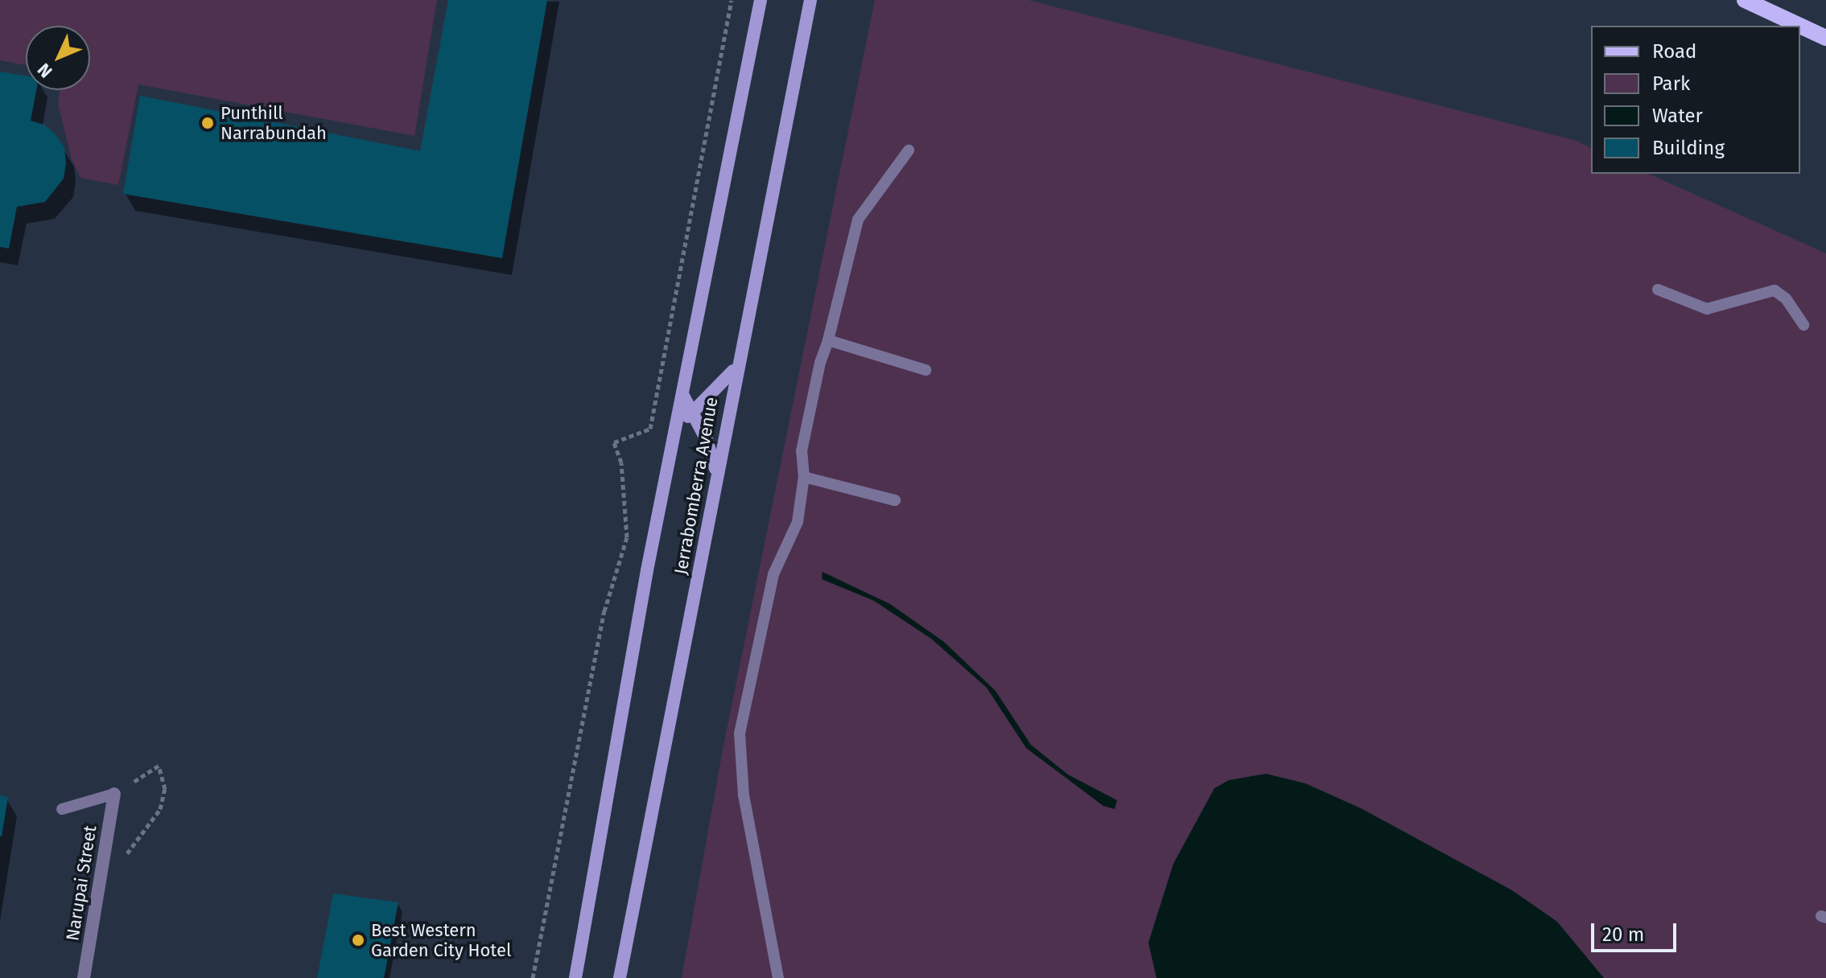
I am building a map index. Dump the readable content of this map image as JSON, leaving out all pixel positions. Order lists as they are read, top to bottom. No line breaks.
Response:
{"streets":{"main road":["Jerrabomberra Avenue"],"street":["Narupai Street"]},"places":["Punthill Narrabundah","Best Western Garden City Hotel"],"legend":["Road","Park","Water","Building"],"scale_bar":"20 m","north":"bottom left"}
